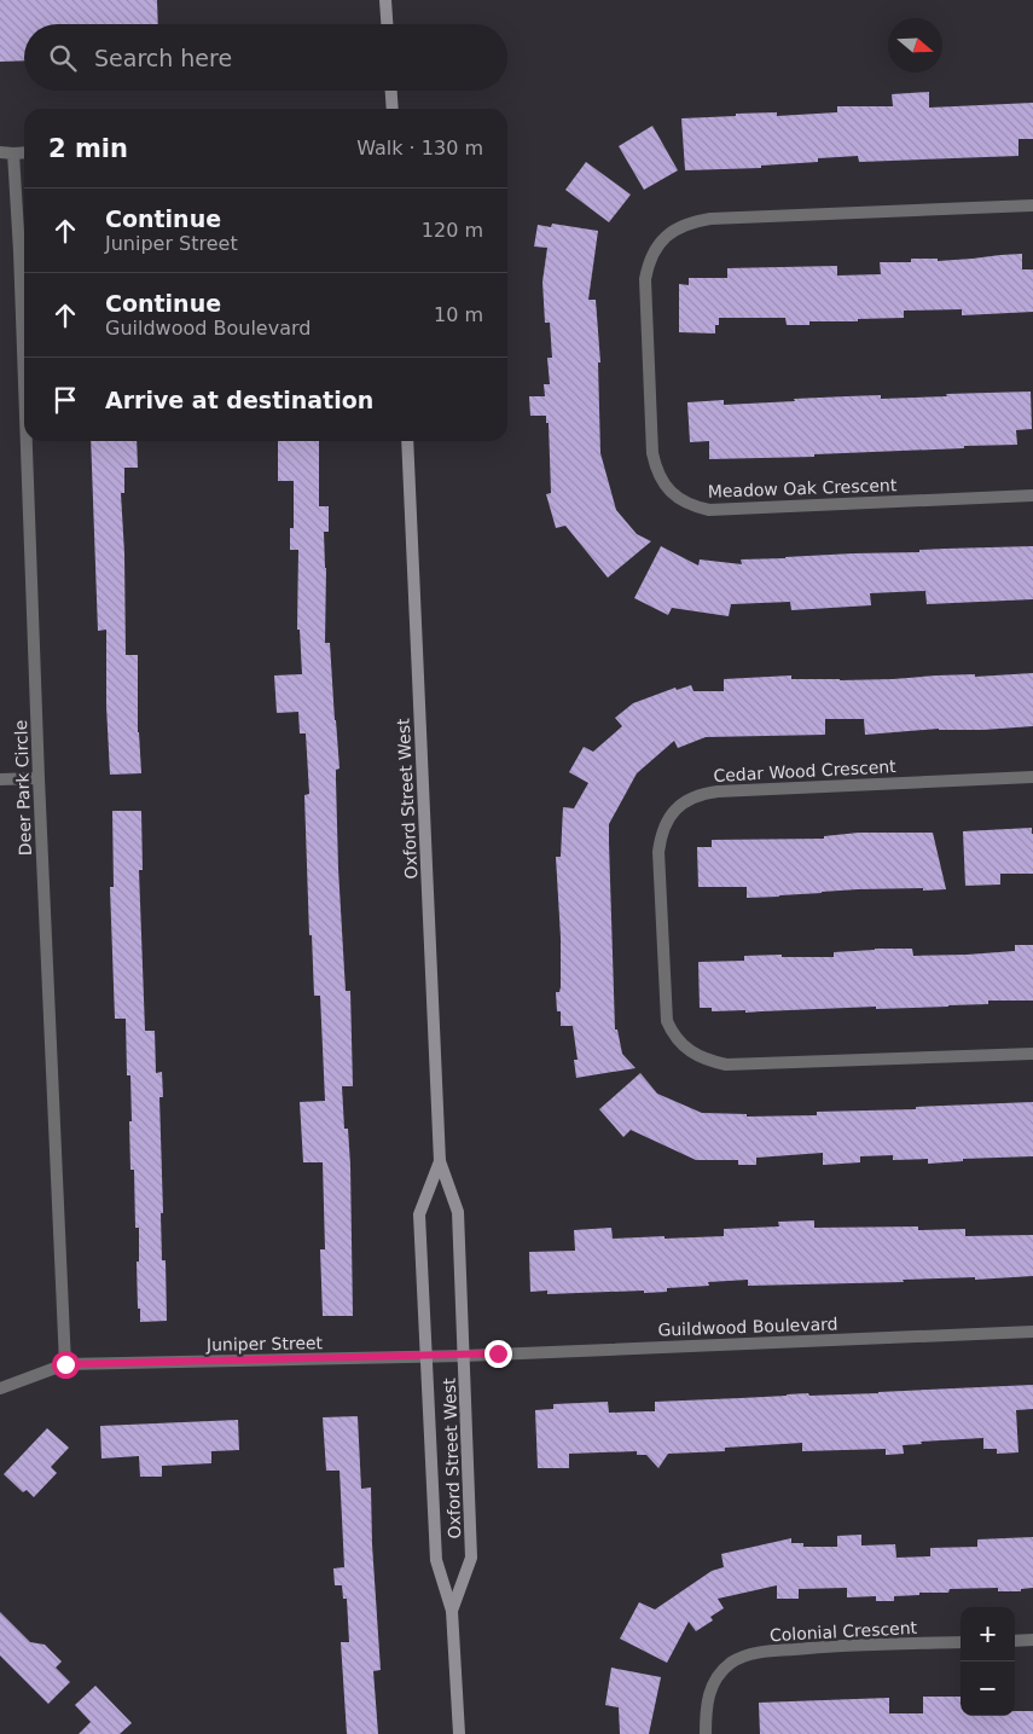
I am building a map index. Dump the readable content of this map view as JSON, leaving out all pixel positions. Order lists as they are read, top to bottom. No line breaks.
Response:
{"streets":{"main road":["Oxford Street West"],"street":["Meadow Oak Crescent","Cedar Wood Crescent","Deer Park Circle","Guildwood Boulevard","Juniper Street","Colonial Crescent"]},"crossings":[["Deer Park Circle","Juniper Street"],["Oxford Street West","Guildwood Boulevard"],["Oxford Street West","Juniper Street"],["Guildwood Boulevard","Juniper Street"]],"north":"right","page":{"search":"Search here","heading":["2 min","Walk · 130 m"],"list":[["Continue","Juniper Street","120 m"],["Continue","Guildwood Boulevard","10 m"],"Arrive at destination"],"map_buttons":["+","−"]}}
